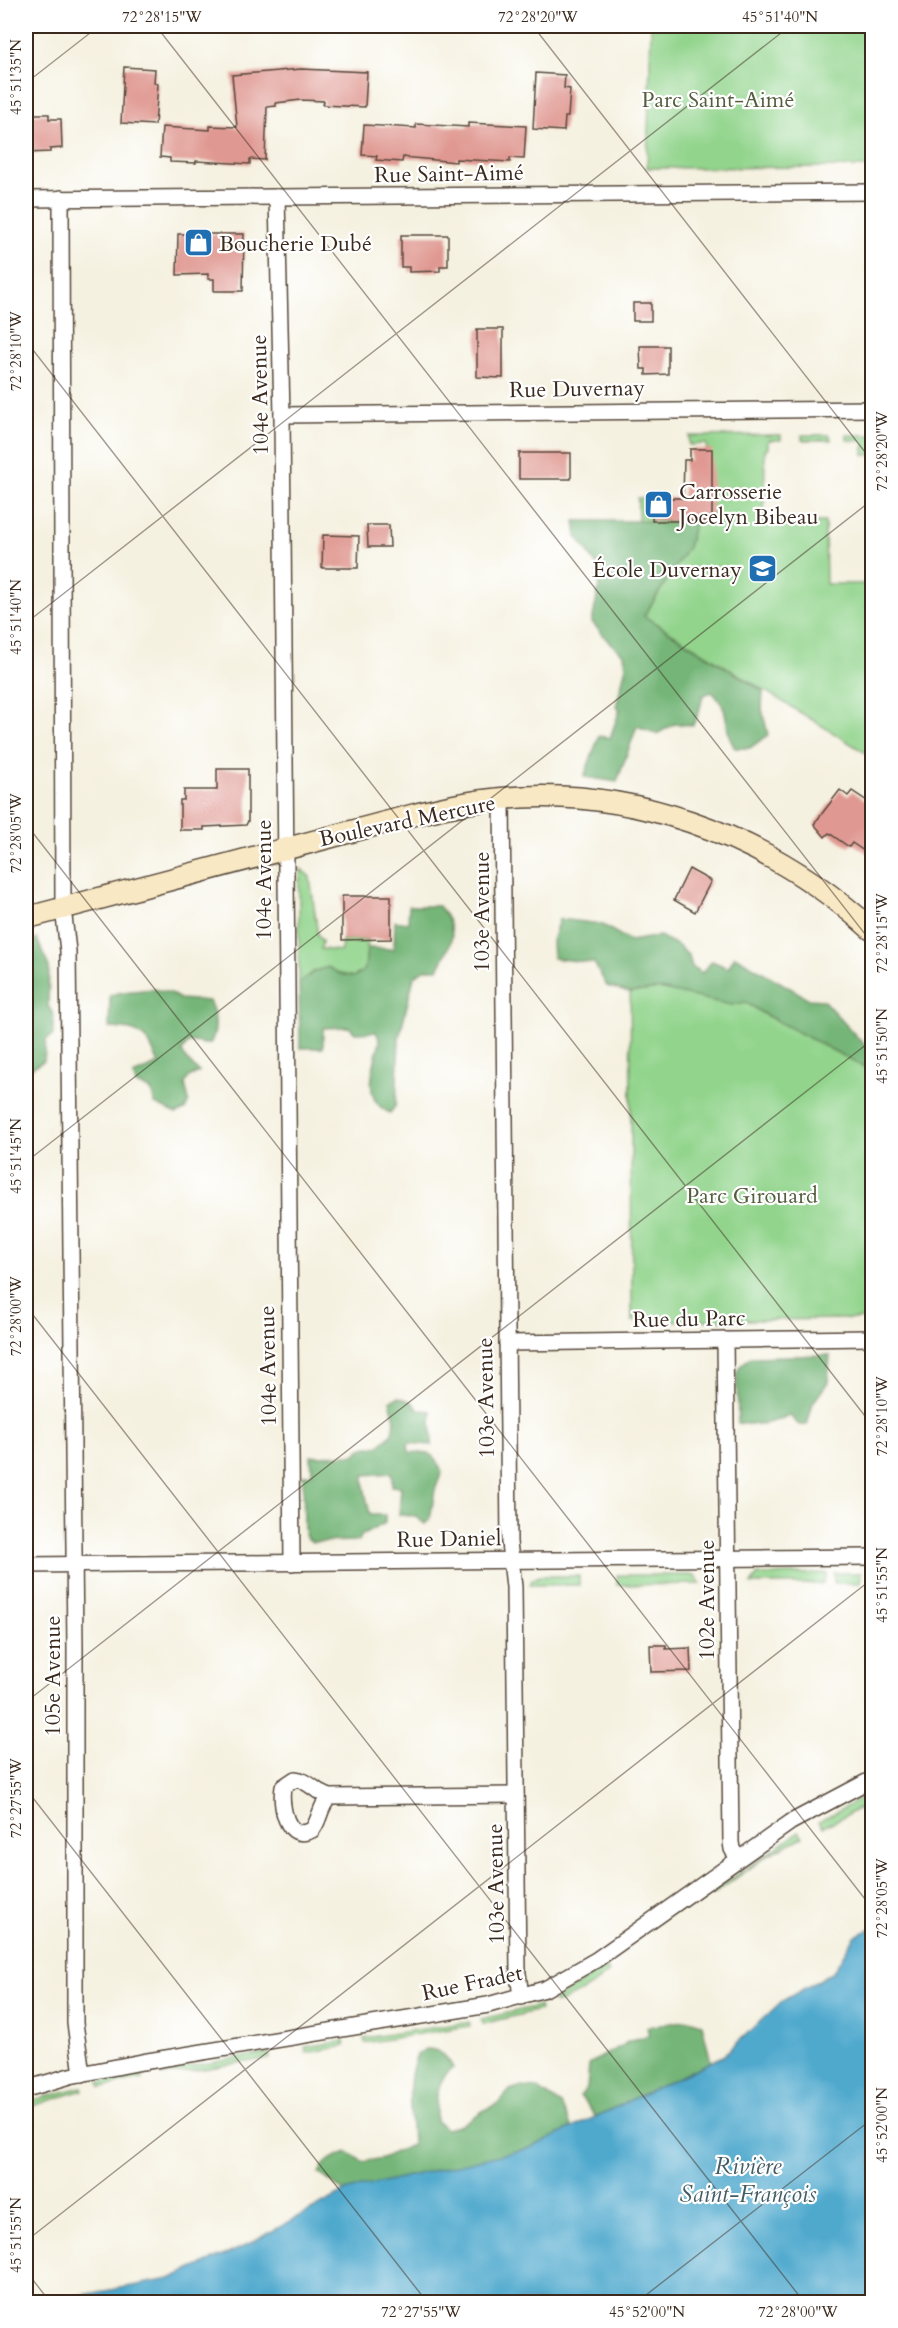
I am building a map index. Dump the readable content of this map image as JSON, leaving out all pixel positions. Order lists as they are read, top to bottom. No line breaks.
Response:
{"streets":{"street":["Rue Saint-Aimé","Rue Duvernay","104e Avenue","Boulevard Mercure","103e Avenue","Rue du Parc","Rue Daniel","102e Avenue","105e Avenue","Rue Fradet"]},"crossings":[["Rue Saint-Aimé","104e Avenue"],["Rue Saint-Aimé","105e Avenue"],["Rue Duvernay","104e Avenue"],["104e Avenue","Boulevard Mercure"],["104e Avenue","Rue Daniel"],["Boulevard Mercure","103e Avenue"],["Boulevard Mercure","105e Avenue"],["103e Avenue","Rue du Parc"],["103e Avenue","Rue Daniel"],["103e Avenue","Rue Fradet"],["Rue du Parc","102e Avenue"],["Rue Daniel","102e Avenue"],["Rue Daniel","105e Avenue"],["102e Avenue","Rue Fradet"],["105e Avenue","Rue Fradet"]],"water":["Rivière Saint-François"],"parks":["Parc Saint-Aimé","Parc Girouard"],"places":{"shop":["Boucherie Dubé","Carrosserie Jocelyn Bibeau"],"school or university":["École Duvernay"]},"coordinates":["72°28'15\"W","72°28'20\"W","45°51'40\"N","45°51'35\"N","72°28'10\"W","72°28'05\"W","45°51'50\"N","45°51'45\"N","72°28'00\"W","45°51'55\"N","72°27'55\"W","45°52'00\"N"]}
